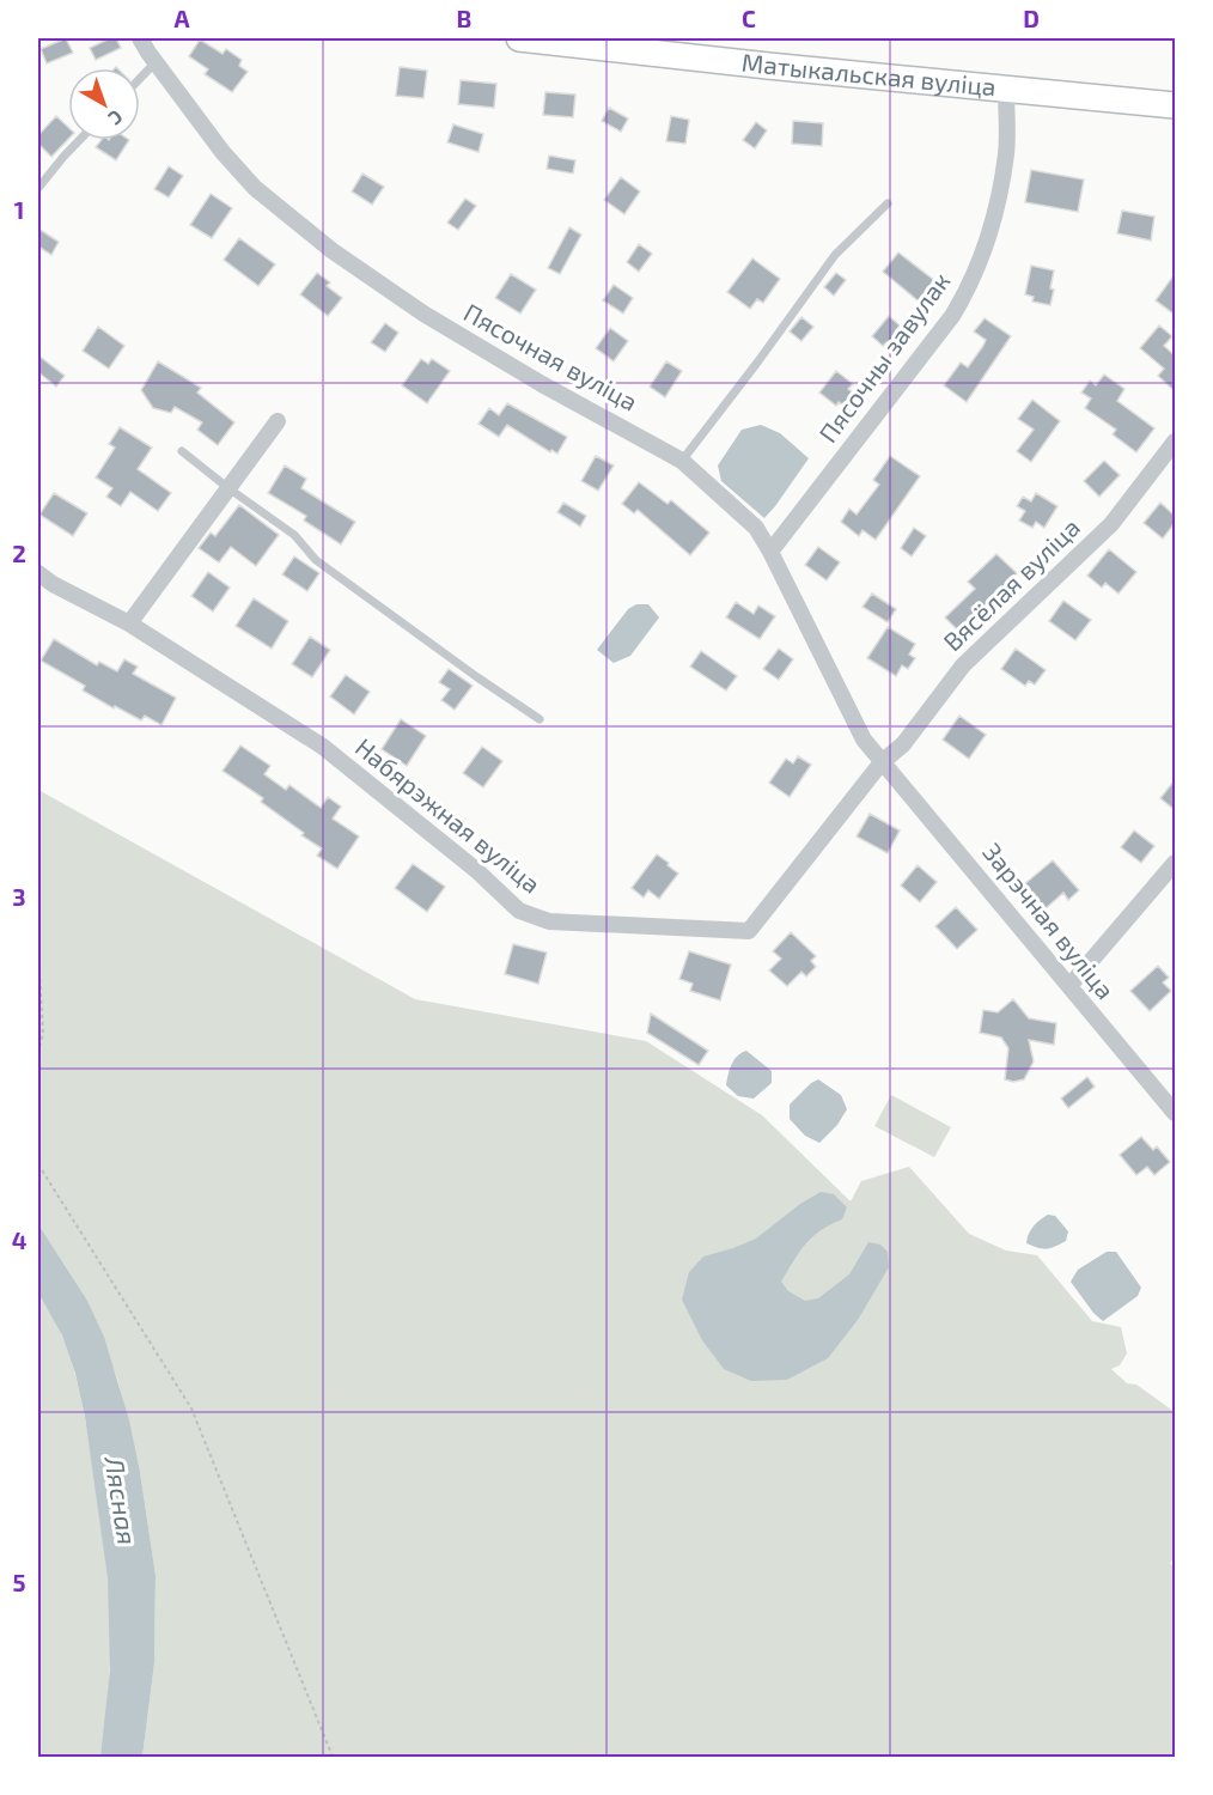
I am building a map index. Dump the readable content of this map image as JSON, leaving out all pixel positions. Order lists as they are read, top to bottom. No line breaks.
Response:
{"streets":{"main road":["Матыкальская вуліца"],"street":["Пясочная вуліца","Пясочны завулак","Вясёлая вуліца","Набярэжная вуліца","Зарэчная вуліца"]},"crossings":[["Матыкальская вуліца","Пясочны завулак"],["Пясочная вуліца","Пясочны завулак"],["Пясочная вуліца","Вясёлая вуліца"],["Пясочная вуліца","Набярэжная вуліца"],["Пясочная вуліца","Зарэчная вуліца"],["Вясёлая вуліца","Набярэжная вуліца"],["Вясёлая вуліца","Зарэчная вуліца"],["Набярэжная вуліца","Зарэчная вуліца"]],"water":["Лясная"],"north":"bottom right","grid":{"columns":["A","B","C","D"],"rows":["1","2","3","4","5"]}}
